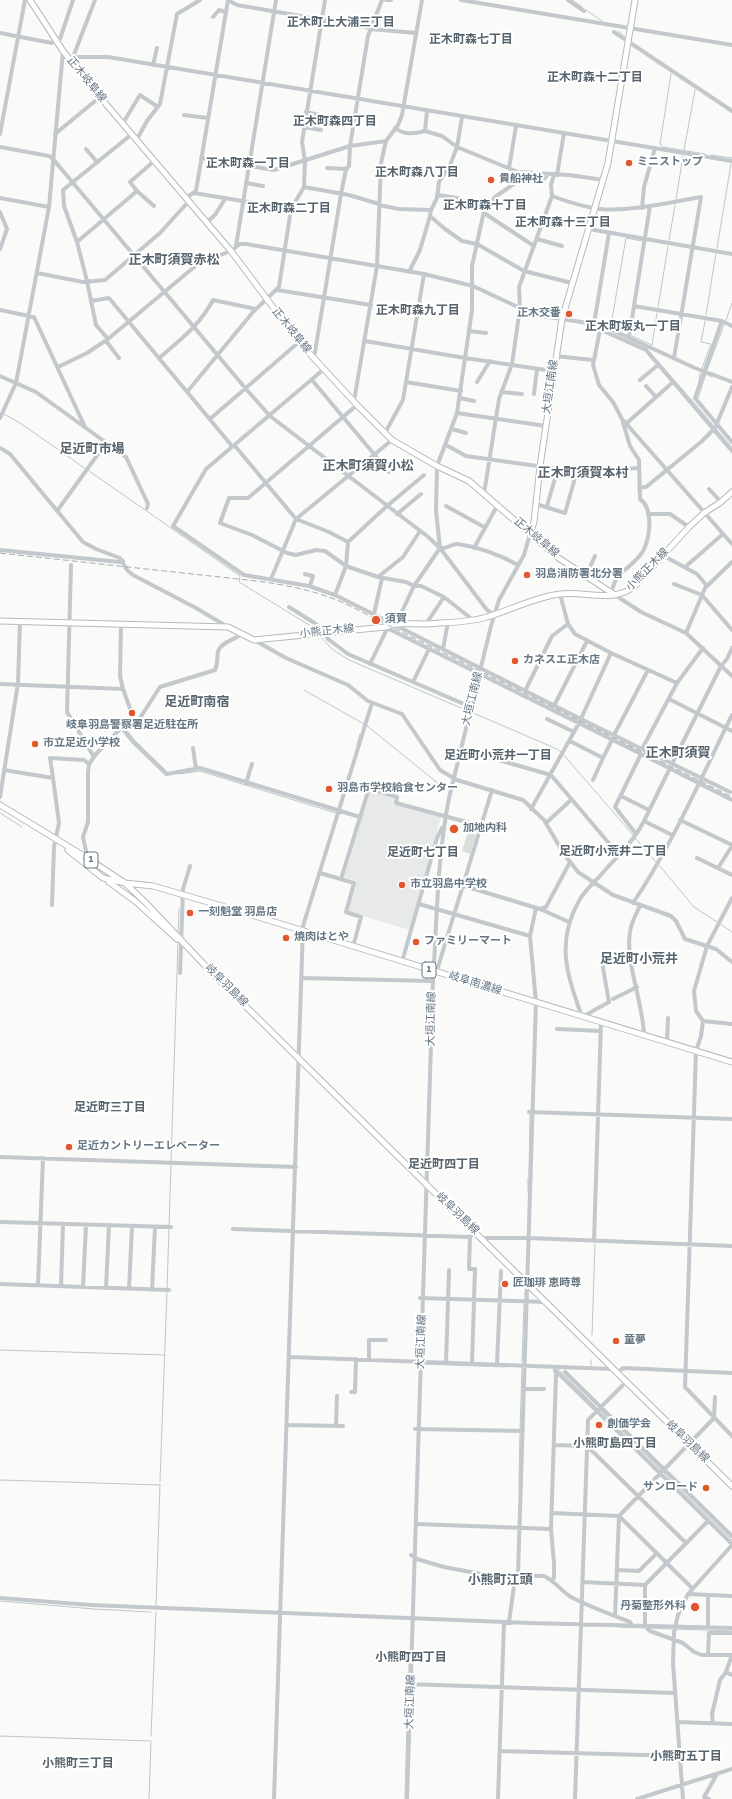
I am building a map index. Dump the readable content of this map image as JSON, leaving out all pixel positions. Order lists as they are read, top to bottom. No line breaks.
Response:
{"streets":{"main road":["正木岐阜線","大垣江南線","小熊正木線","1","岐阜南濃線","岐阜羽島線"]},"crossings":[["正木岐阜線","大垣江南線"],["正木岐阜線","小熊正木線"],["大垣江南線","小熊正木線"],["大垣江南線","岐阜南濃線"],["大垣江南線","岐阜羽島線"],["岐阜南濃線","岐阜羽島線"]],"districts":["正木町上大浦三丁目","正木町森七丁目","正木町森十二丁目","正木町森四丁目","正木町森一丁目","正木町森八丁目","正木町森十丁目","正木町森二丁目","正木町森十三丁目","正木町須賀赤松","正木町森九丁目","正木町坂丸一丁目","足近町市場","正木町須賀小松","正木町須賀本村","足近町南宿","正木町須賀","足近町小荒井一丁目","足近町小荒井二丁目","足近町七丁目","足近町小荒井","足近町三丁目","足近町四丁目","小熊町島四丁目","小熊町江頭","小熊町四丁目","小熊町五丁目","小熊町三丁目"],"places":["ミニストップ","貴船神社","正木交番","羽島消防署北分署","須賀","カネスエ正木店","岐阜羽島警察署足近駐在所","市立足近小学校","羽島市学校給食センター","加地内科","市立羽島中学校","一刻魁堂 羽島店","焼肉はとや","ファミリーマート","足近カントリーエレベーター","匠珈琲 恵時尊","童夢","創価学会","サンロード","丹菊整形外科"]}
